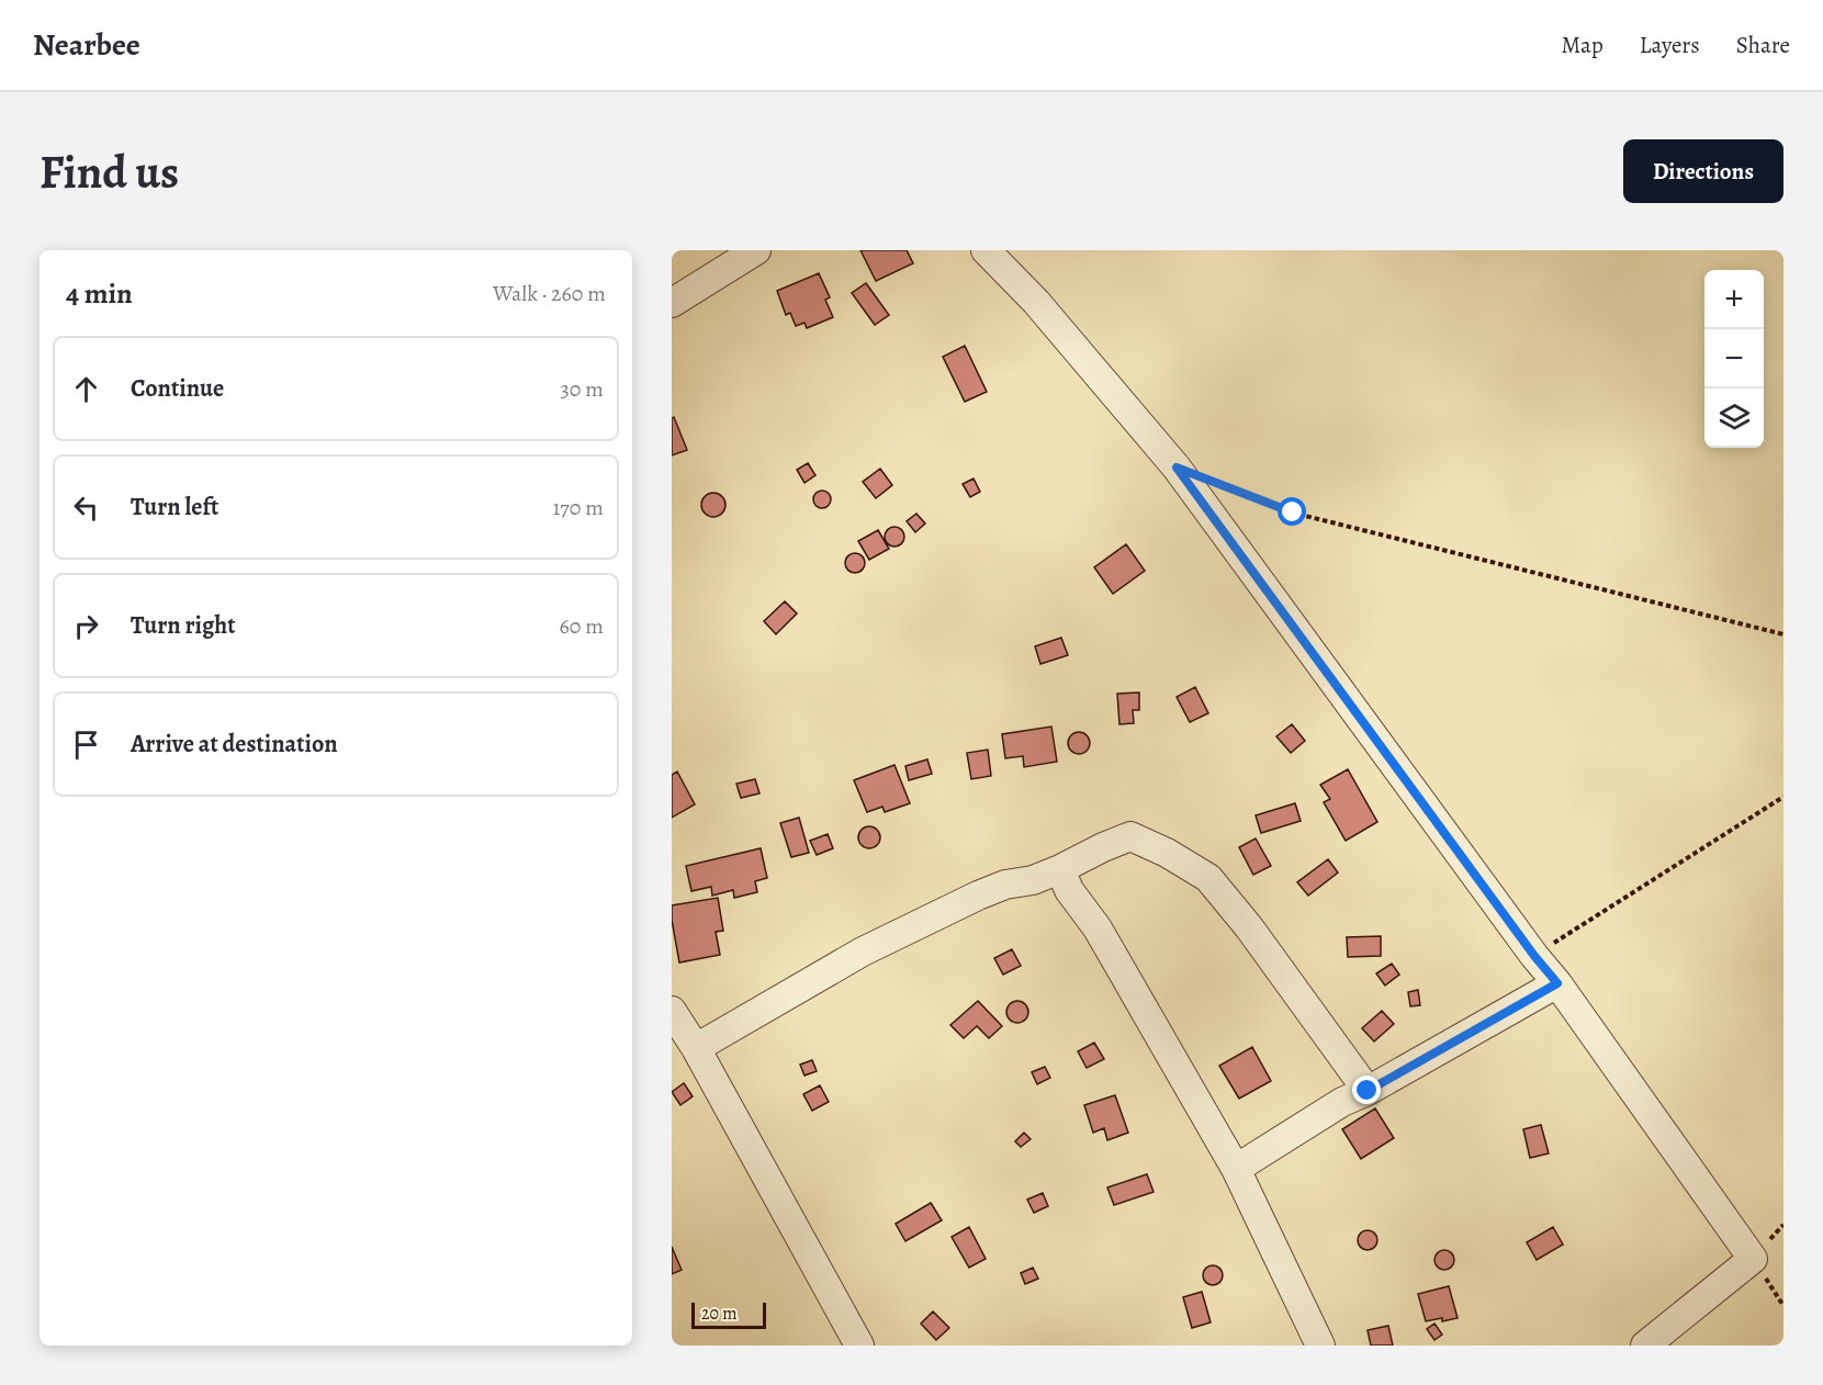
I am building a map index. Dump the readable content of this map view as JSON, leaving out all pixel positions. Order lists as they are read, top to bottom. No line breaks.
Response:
{"scale_bar":"20 m","page":{"header":"Nearbee","nav":["Map","Layers","Share"],"buttons":"Directions","title":"Find us","heading":["4 min","Walk · 260 m"],"map_buttons":["+","−"],"list":[["Continue","30 m"],["Turn left","170 m"],["Turn right","60 m"],"Arrive at destination"],"scale":"20 m"}}
